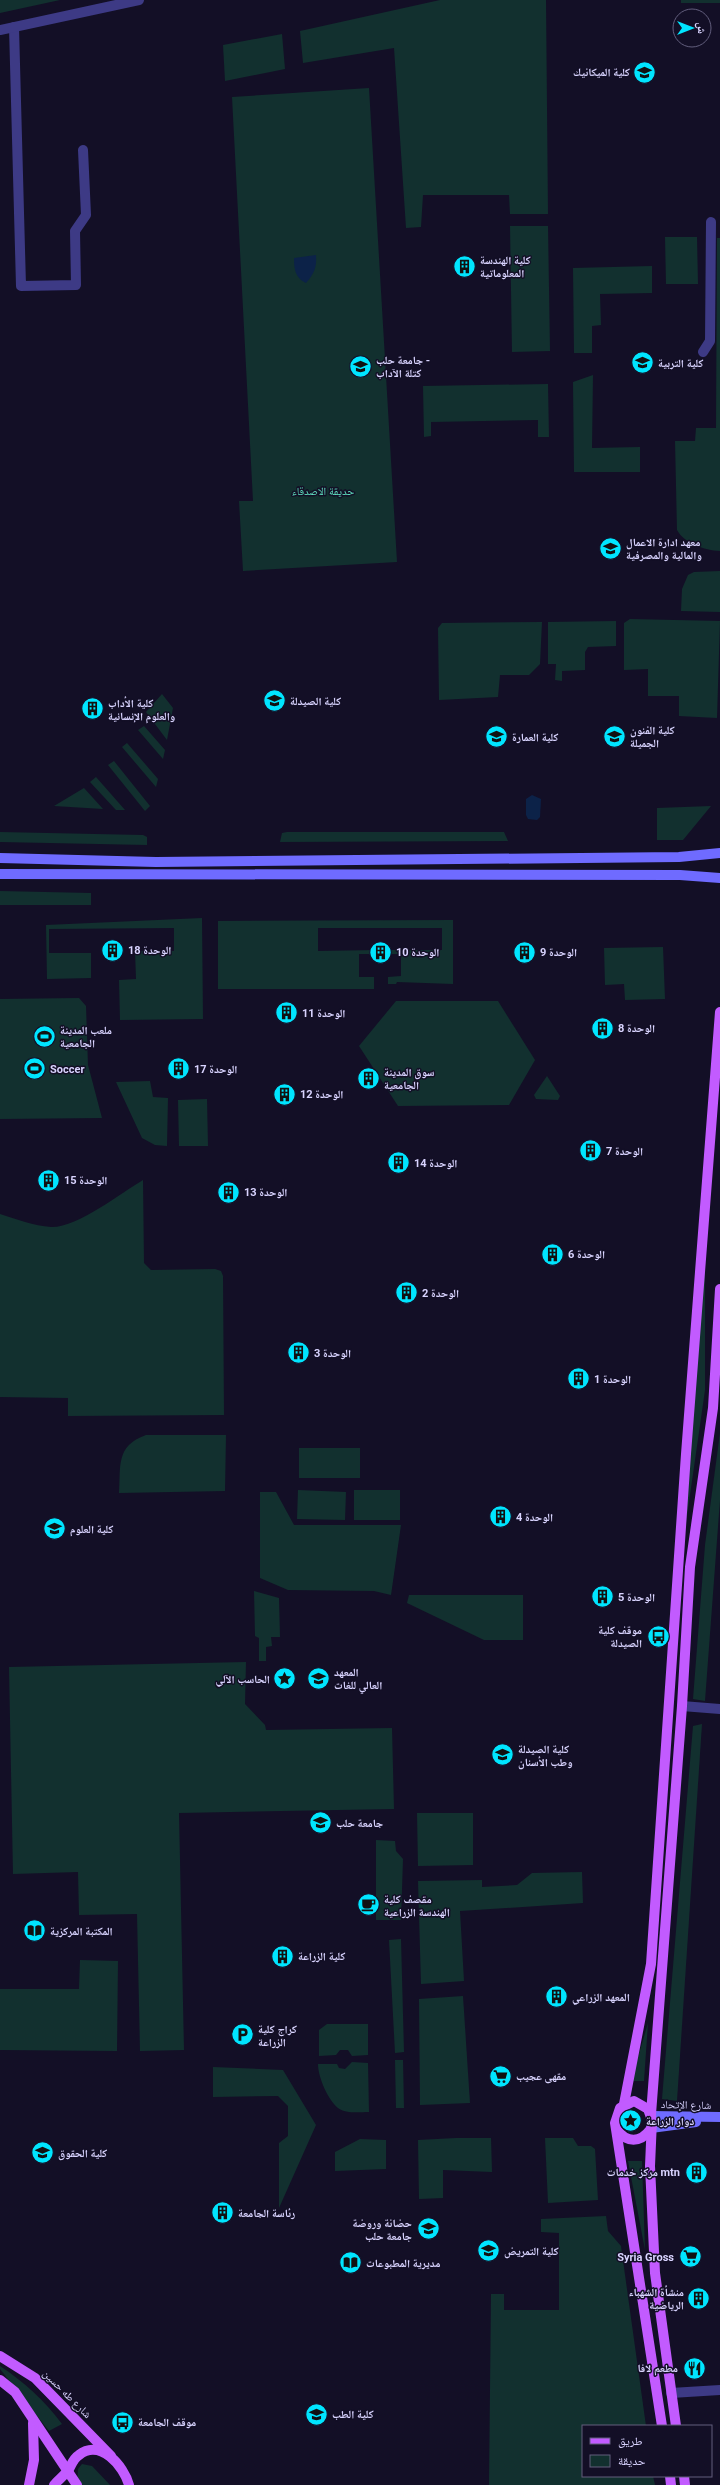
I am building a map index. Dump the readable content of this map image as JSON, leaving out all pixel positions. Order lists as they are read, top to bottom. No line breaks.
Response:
{"streets":{"main road":["شارع الإتحاد","شارع طه حسين"]},"parks":["حديقة الاصدقاء"],"places":{"school or university":["كلية الميكانيك","كلية التربية","جامعة حلب - كتلة الآداب","معهد ادارة الاعمال والمالية والمصرفية","كلية الصيدلة","كلية الفنون الجميلة","كلية العمارة","كلية العلوم","المعهد العالي للغات","كلية الصيدلة وطب الأسنان","جامعة حلب","كلية الحقوق","حضانة وروضة جامعة حلب","كلية التمريض","كلية الطب"],"building":["كلية الهندسة المعلوماتية","كلية الأداب والعلوم الإنسانية","الوحدة 18","الوحدة 10","الوحدة 9","الوحدة 11","الوحدة 8","الوحدة 17","سوق المدينة الجامعية","الوحدة 12","الوحدة 7","الوحدة 14","الوحدة 15","الوحدة 13","الوحدة 6","الوحدة 2","الوحدة 3","الوحدة 1","الوحدة 4","الوحدة 5","كلية الزراعة","المعهد الزراعي","مركز خدمات mtn","رئاسة الجامعة","منشأة الشهباء الرياضية"],"sports":["ملعب المدينة الجامعية","Soccer"],"bus stop":["موقف كلية الصيدلة","موقف الجامعة"],"place":["الحاسب الآلي","دوار الزراعة"],"cafe":["مقصف كلية الهندسة الزراعية"],"library":["المكتبة المركزية","مديرية المطبوعات"],"parking":["كراج كلية الزراعة"],"supermarket":["مقهى عجيب","Syria Gross"],"restaurant":["مطعم لافا"]},"legend":["طريق","حديقة"],"north":"right"}
